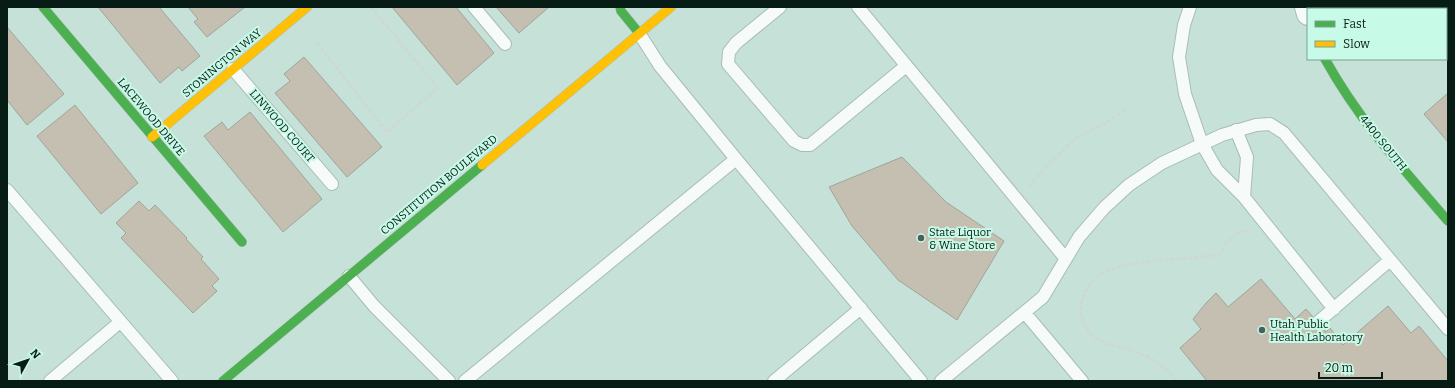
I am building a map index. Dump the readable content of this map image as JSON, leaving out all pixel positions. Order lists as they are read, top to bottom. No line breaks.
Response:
{"streets":{"street":["STONINGTON WAY","LACEWOOD DRIVE","4400 SOUTH","CONSTITUTION BOULEVARD"],"lane":["LINWOOD COURT"]},"crossings":[["STONINGTON WAY","LACEWOOD DRIVE"],["STONINGTON WAY","LINWOOD COURT"]],"places":["State Liquor & Wine Store","Utah Public Health Laboratory"],"legend":["Fast","Slow"],"scale_bar":"20 m","north":"top right"}
